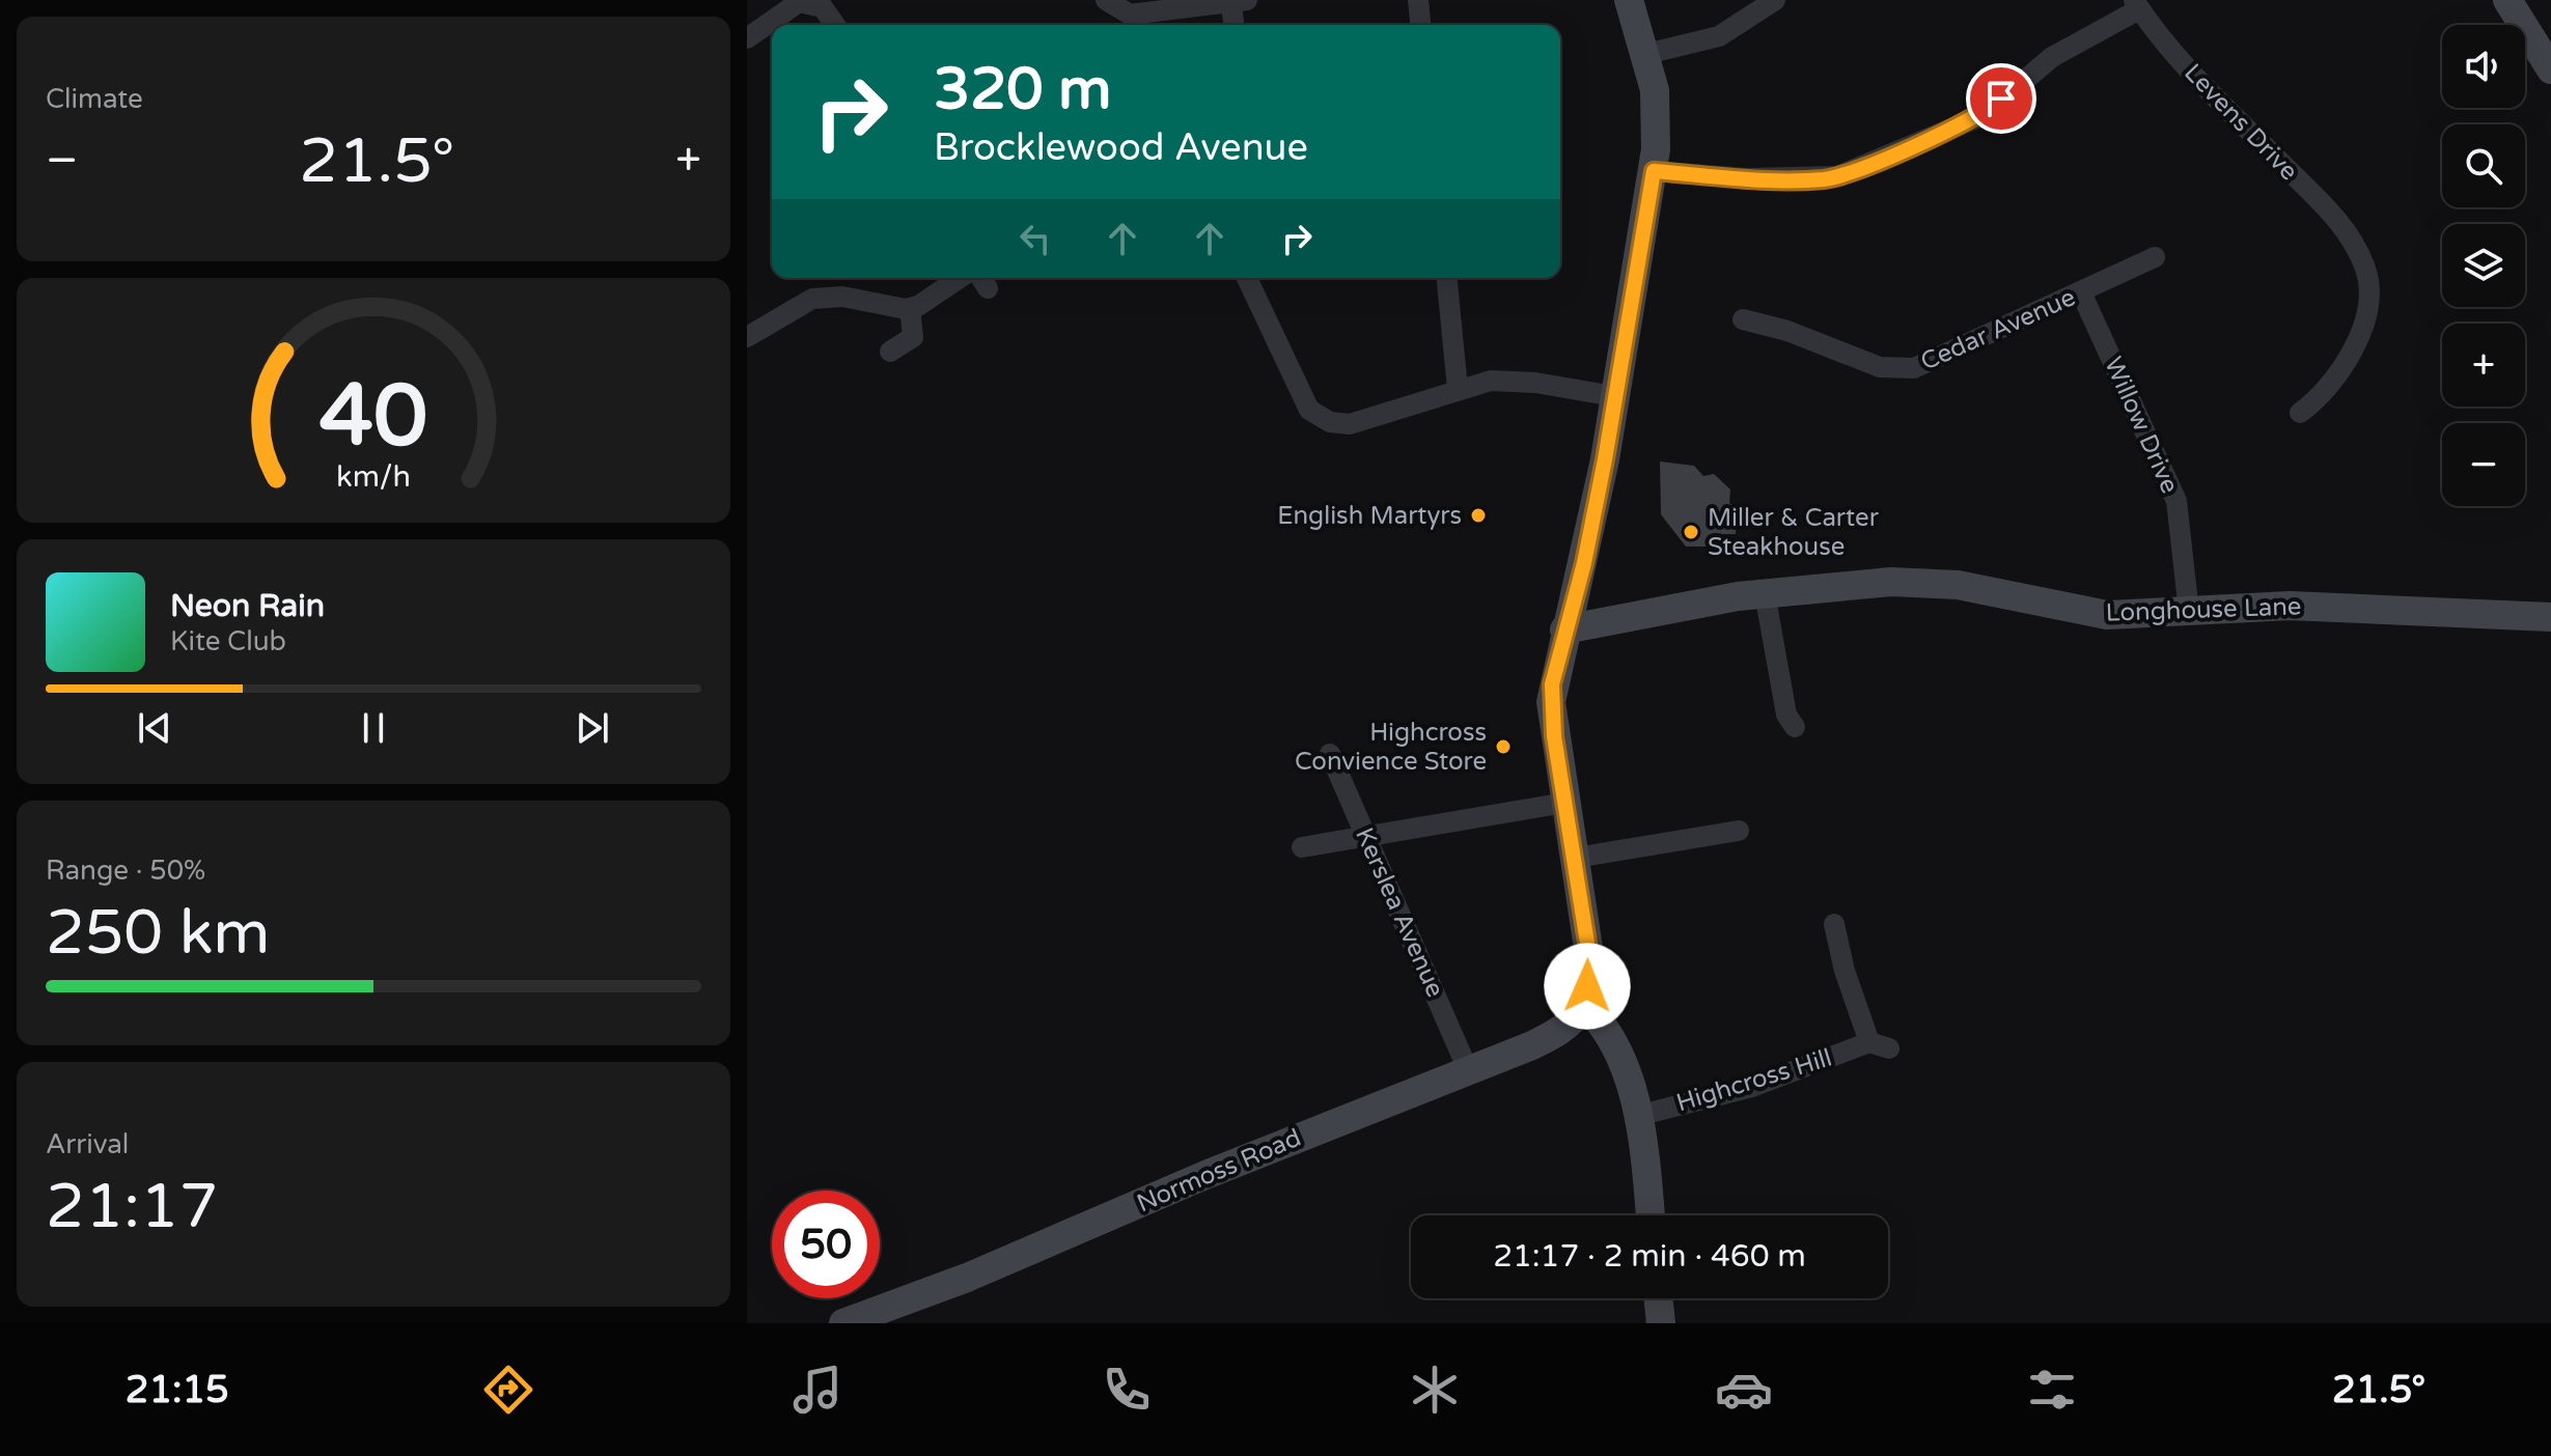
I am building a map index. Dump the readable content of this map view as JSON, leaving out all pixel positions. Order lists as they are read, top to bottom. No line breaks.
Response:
{"streets":{"main road":["Longhouse Lane","Normoss Road"],"street":["Levens Drive","Cedar Avenue","Willow Drive","Kerslea Avenue","Highcross Hill"]},"crossings":[["Cedar Avenue","Willow Drive"],["Willow Drive","Longhouse Lane"],["Kerslea Avenue","Normoss Road"]],"places":["English Martyrs","Miller & Carter Steakhouse","Highcross Convience Store"],"page":{"tile":["Climate",["Range · 50%","250 km"],["Arrival","21:17"]],"map_buttons":["+","−"],"turn":["320 m","Brocklewood Avenue"],"heat":["−","21.5°","+"],"song":["Neon Rain","Kite Club"],"limit":"50","trip":"21:17 · 2 min · 460 m","tabs":["21:15","21.5°"],"gauge":["40","km/h"]}}
